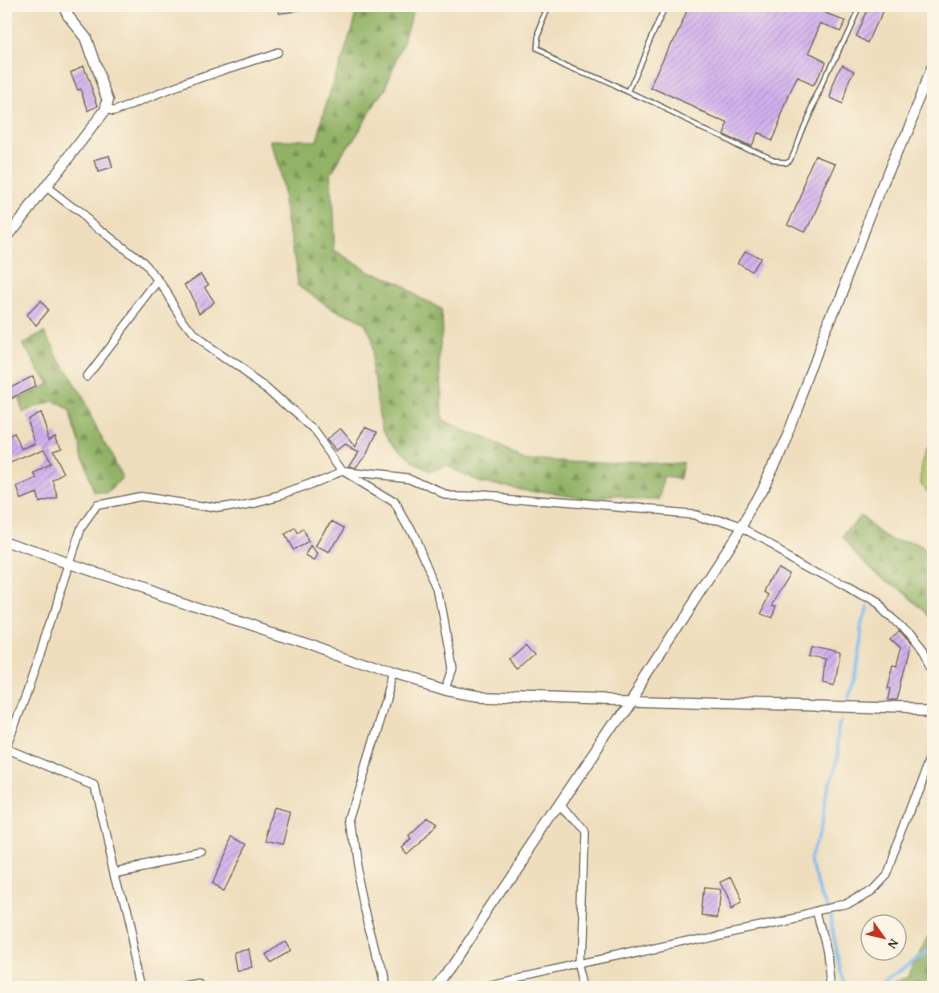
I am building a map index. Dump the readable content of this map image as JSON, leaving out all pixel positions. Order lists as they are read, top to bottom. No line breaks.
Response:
{"north":"bottom right"}
